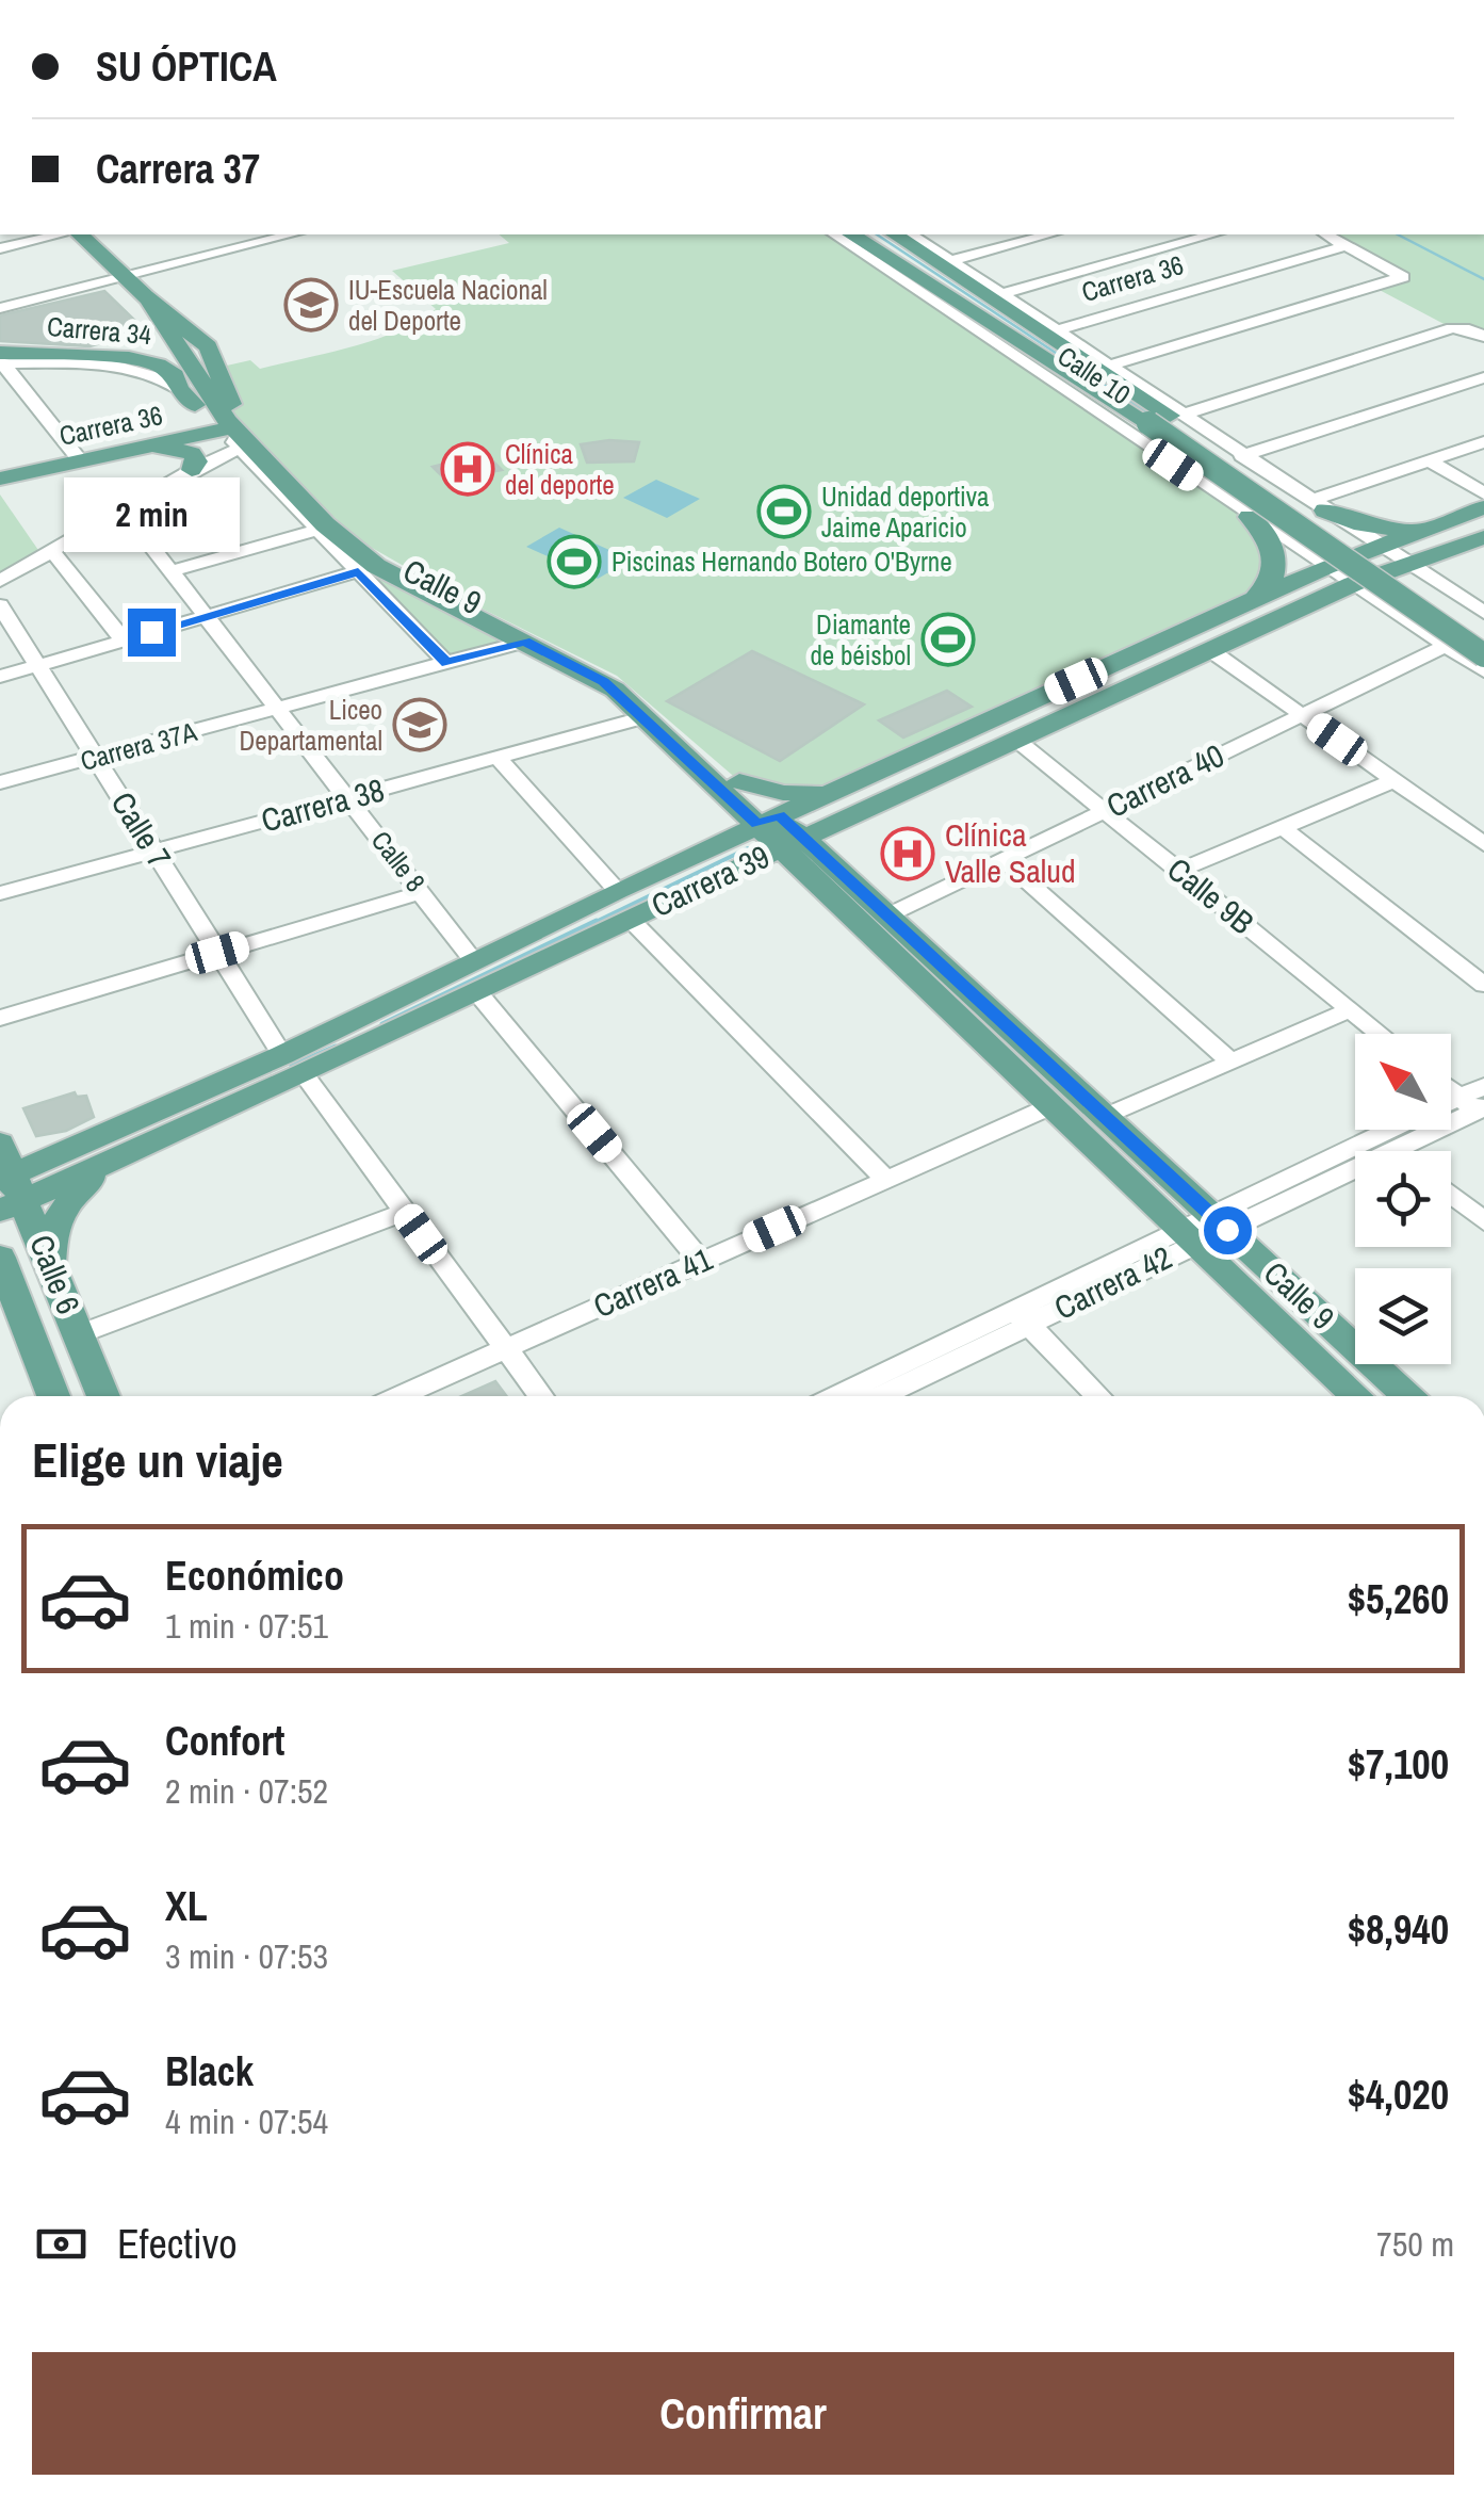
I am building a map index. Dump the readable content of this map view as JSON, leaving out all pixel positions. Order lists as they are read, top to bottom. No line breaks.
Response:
{"streets":{"main road":["Carrera 36","Carrera 34","Calle 10","Calle 9","Carrera 39","Calle 6"],"street":["Carrera 37A","Carrera 40","Carrera 38","Calle 7","Calle 8","Calle 9B","Carrera 41","Carrera 42"]},"crossings":[["Carrera 36","Carrera 34"],["Carrera 36","Calle 10"],["Carrera 36","Calle 9"],["Carrera 34","Calle 9"],["Calle 10","Carrera 40"],["Calle 10","Carrera 39"],["Calle 9","Carrera 37A"],["Calle 9","Carrera 40"],["Calle 9","Carrera 38"],["Calle 9","Carrera 39"],["Calle 9","Carrera 41"],["Calle 9","Carrera 42"],["Carrera 37A","Calle 7"],["Carrera 37A","Calle 8"],["Carrera 40","Calle 9B"],["Carrera 38","Calle 7"],["Carrera 38","Calle 8"],["Calle 7","Carrera 39"],["Calle 7","Carrera 41"],["Calle 8","Carrera 39"],["Carrera 39","Calle 9B"],["Carrera 39","Calle 6"]],"places":{"school or university":["IU-Escuela Nacional del Deporte","Liceo Departamental"],"hospital":["Clínica del deporte","Clínica Valle Salud"],"sports":["Unidad deportiva Jaime Aparicio","Piscinas Hernando Botero O'Byrne","Diamante de béisbol"]},"north":"top left","page":{"banner":["SU ÓPTICA","Carrera 37"],"bubble":"2 min","heading":"Elige un viaje","list":[{"name":"Económico","note":"1 min · 07:51","value":"$5,260"},{"name":"Confort","note":"2 min · 07:52","value":"$7,100"},{"name":"XL","note":"3 min · 07:53","value":"$8,940"},{"name":"Black","note":"4 min · 07:54","value":"$4,020"}],"pay":["Efectivo","750 m"],"buttons":"Confirmar"}}
